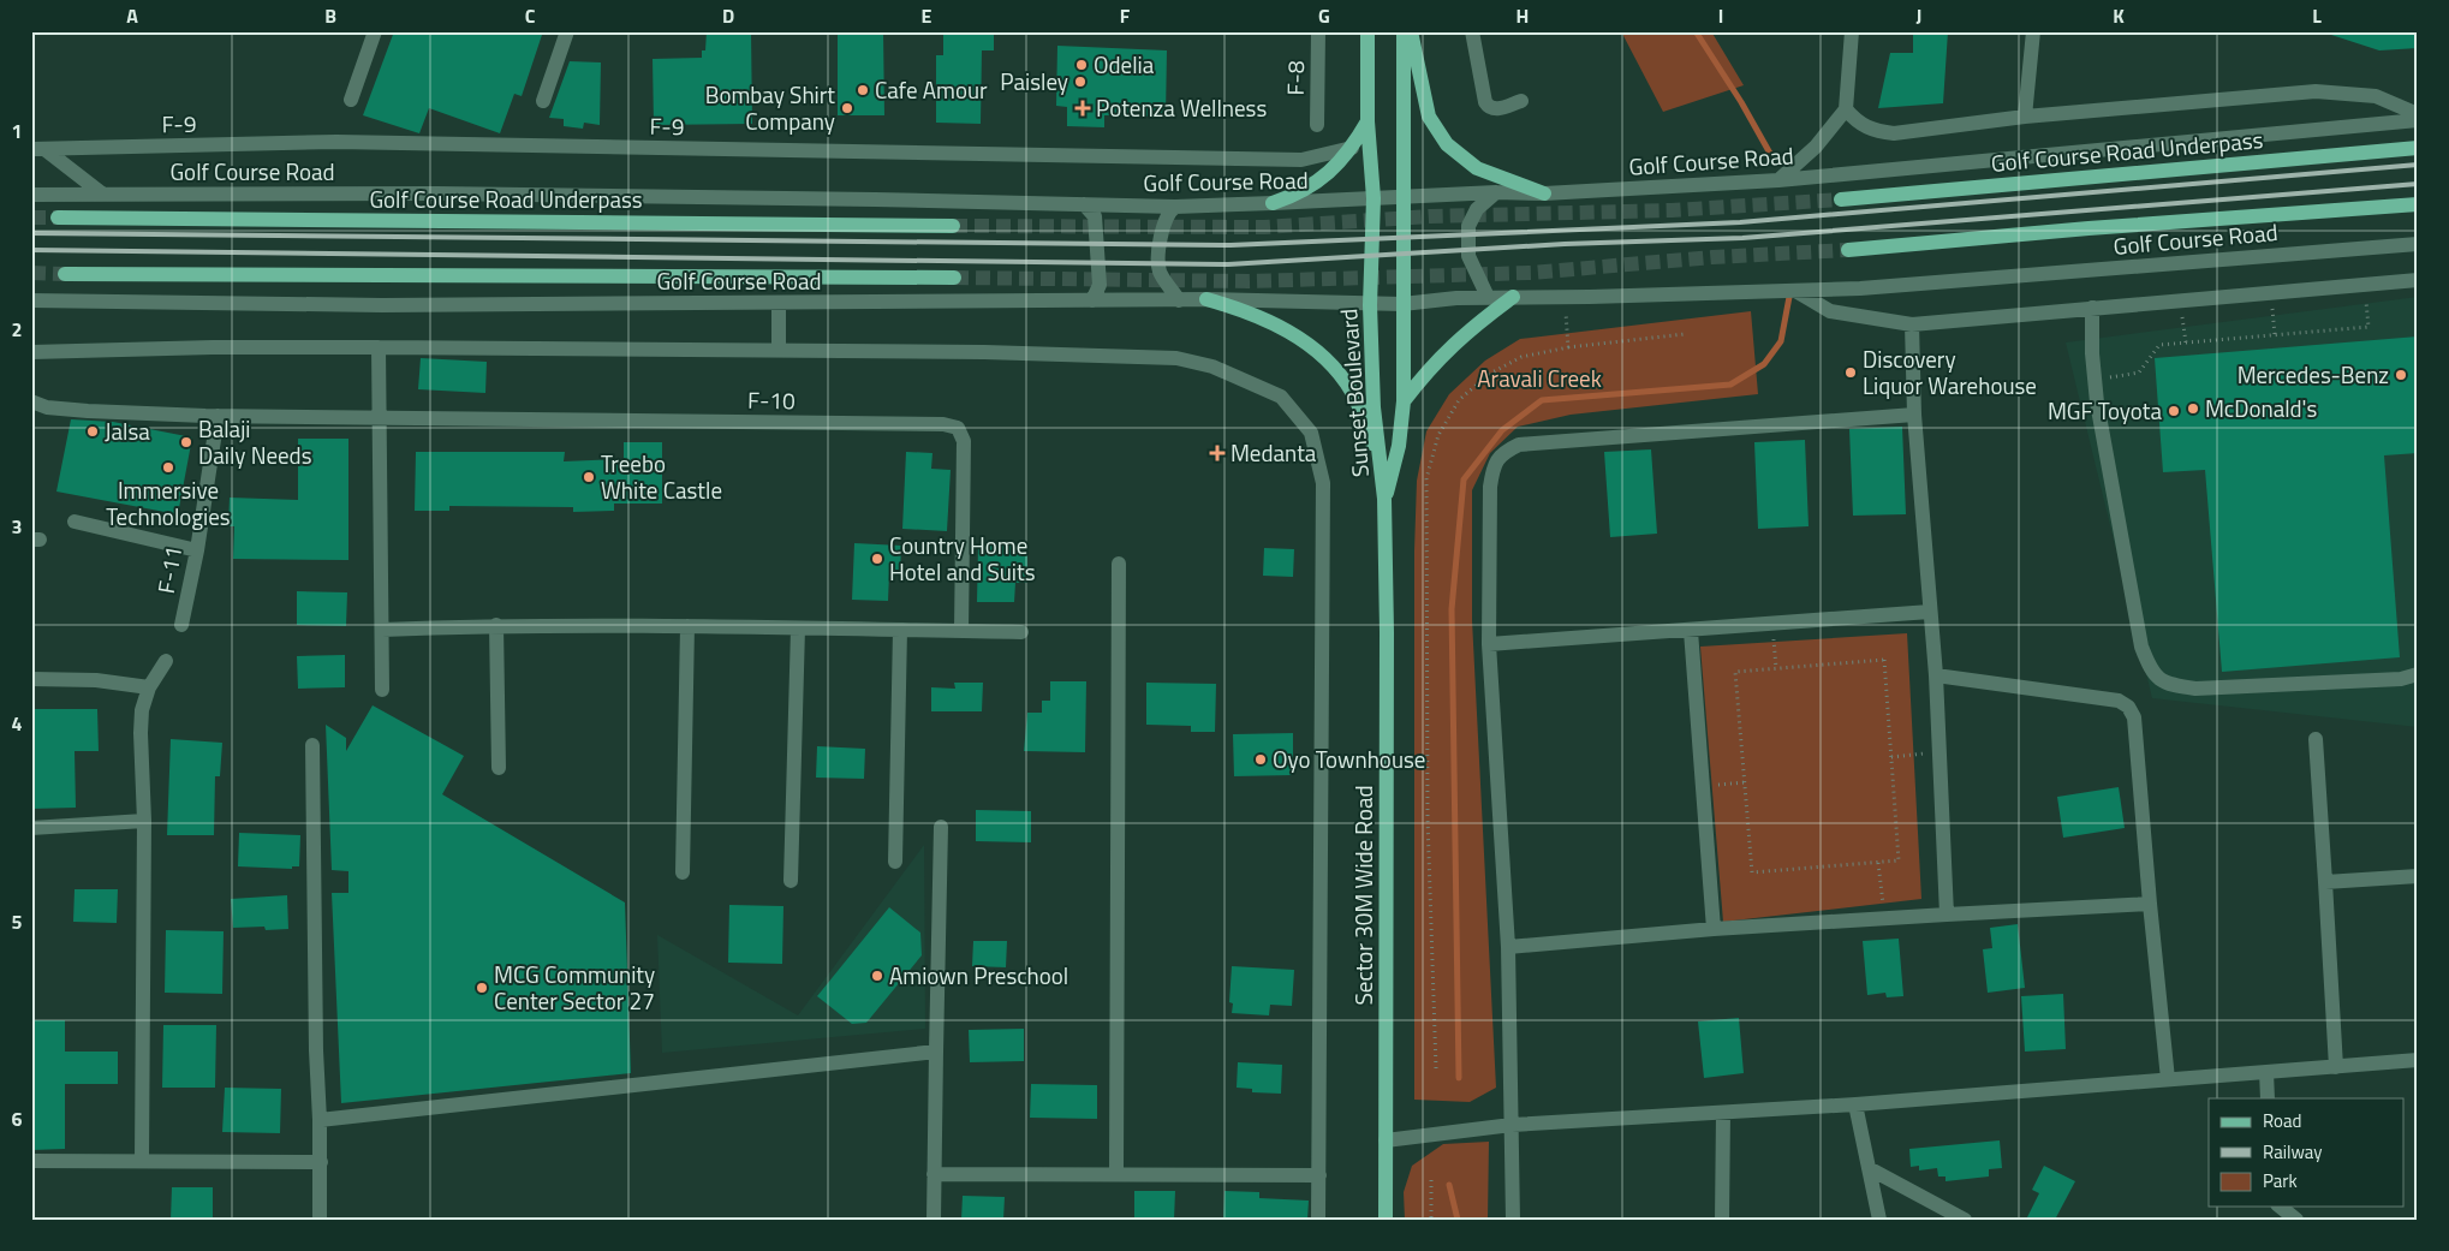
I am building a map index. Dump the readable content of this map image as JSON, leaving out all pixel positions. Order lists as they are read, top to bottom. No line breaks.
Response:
{"streets":{"main road":["Golf Course Road Underpass","Sunset Boulevard","Sector 30M Wide Road"],"street":["F-8","F-9","Golf Course Road","F-10","F-11"]},"crossings":[["Golf Course Road","Sunset Boulevard"],["Sunset Boulevard","Sector 30M Wide Road"]],"parks":["Aravali Creek"],"places":{"other":["Odelia","Paisley","Cafe Amour","Bombay Shirt Company","Discovery Liquor Warehouse","Mercedes-Benz","McDonald's","MGF Toyota","Jalsa","Balaji Daily Needs","Immersive Technologies","Treebo White Castle","Country Home Hotel and Suits","Oyo Townhouse","Amiown Preschool","MCG Community Center Sector 27"],"health":["Potenza Wellness","Medanta"]},"legend":["Road","Railway","Park"],"grid":{"columns":["A","B","C","D","E","F","G","H","I","J","K","L"],"rows":["1","2","3","4","5","6"]}}
